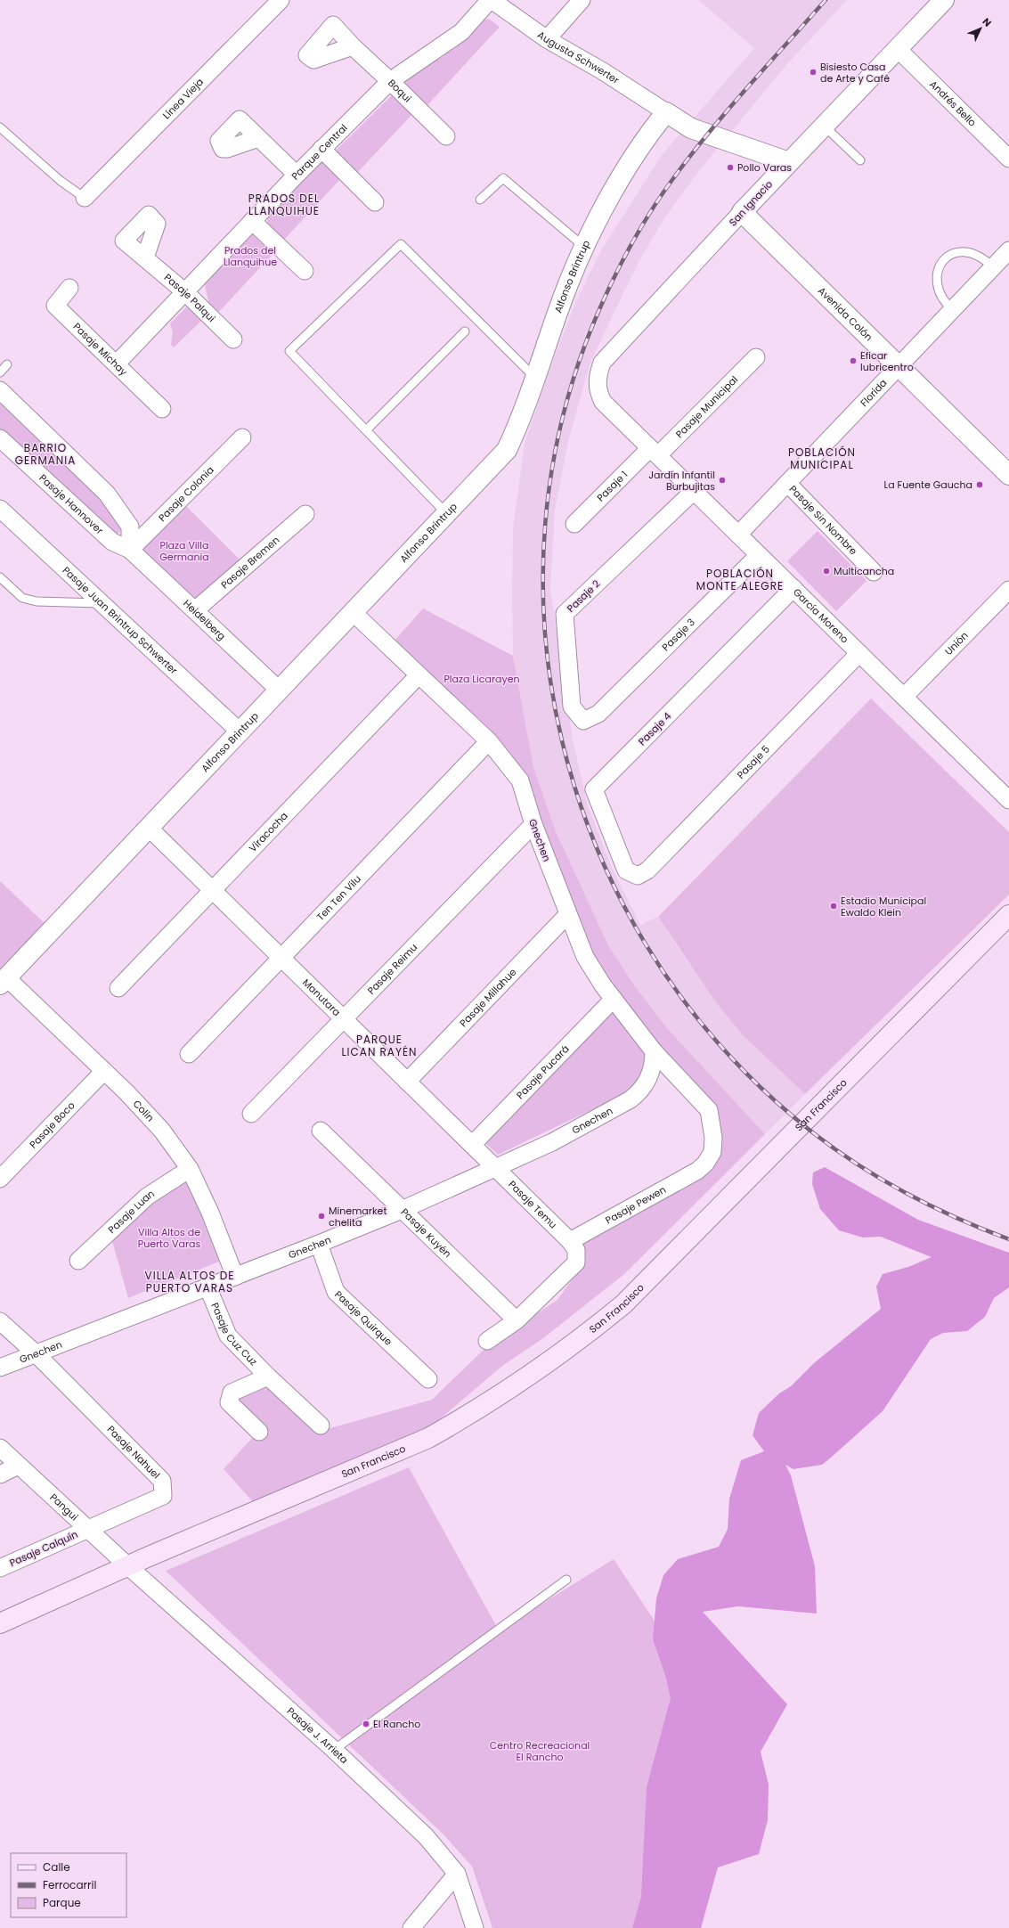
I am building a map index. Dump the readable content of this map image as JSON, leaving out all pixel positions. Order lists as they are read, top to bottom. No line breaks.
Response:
{"streets":{"main road":["San Francisco"],"street":["Augusta Schwerter","Boqui","Línea Vieja","Andrés Bello","Parque Central","San Ignacio","Alfonso Brintrup","Pasaje Palqui","Avenida Colón","Pasaje Michay","Florida","Pasaje Municipal","Pasaje 1","Pasaje Colonia","Pasaje Hannover","Pasaje Sin Nombre","Pasaje Bremen","Pasaje 2","García Moreno","Heidelberg","Pasaje Juan Brintrup Schwerter","Pasaje 3","Unión","Pasaje 4","Pasaje 5","Viracocha","Gnechen","Ten Ten Vilu","Pasaje Reimu","Manutara","Pasaje Millahue","Pasaje Pucará","Colin","Pasaje Boco","Pasaje Temu","Pasaje Pewen","Pasaje Luan","Pasaje Kuyén","Pasaje Quirque","Pasaje Cuz Cuz","Pasaje Nahuel","Pangui","Pasaje Calquín","Pasaje J. Arrieta"]},"crossings":[["Augusta Schwerter","Parque Central"],["Augusta Schwerter","Alfonso Brintrup"],["Boqui","Parque Central"],["Andrés Bello","San Ignacio"],["Parque Central","Pasaje Palqui"],["Parque Central","Pasaje Michay"],["San Ignacio","Avenida Colón"],["San Ignacio","García Moreno"],["Alfonso Brintrup","Heidelberg"],["Alfonso Brintrup","Pasaje Juan Brintrup Schwerter"],["Alfonso Brintrup","Gnechen"],["Alfonso Brintrup","Manutara"],["Alfonso Brintrup","Colin"],["Avenida Colón","Florida"],["Florida","Pasaje Sin Nombre"],["Florida","García Moreno"],["Pasaje Municipal","Pasaje 1"],["Pasaje Municipal","García Moreno"],["Pasaje 1","García Moreno"],["Pasaje Colonia","Pasaje Hannover"],["Pasaje Colonia","Heidelberg"],["Pasaje Hannover","Heidelberg"],["Pasaje Bremen","Heidelberg"],["Pasaje 2","García Moreno"],["Pasaje 2","Pasaje 3"],["García Moreno","Pasaje 3"],["García Moreno","Unión"],["García Moreno","Pasaje 4"],["García Moreno","Pasaje 5"],["Pasaje 4","Pasaje 5"],["Viracocha","Gnechen"],["Viracocha","Manutara"],["Gnechen","Ten Ten Vilu"],["Gnechen","Pasaje Reimu"],["Gnechen","Manutara"],["Gnechen","Pasaje Millahue"],["Gnechen","Pasaje Pucará"],["Gnechen","Colin"],["Gnechen","Pasaje Temu"],["Gnechen","Pasaje Pewen"],["Gnechen","Pasaje Kuyén"],["Gnechen","Pasaje Quirque"],["Gnechen","Pasaje Cuz Cuz"],["Gnechen","Pasaje Nahuel"],["Ten Ten Vilu","Manutara"],["Pasaje Reimu","Manutara"],["Manutara","Pasaje Millahue"],["Manutara","Pasaje Pucará"],["Manutara","Pasaje Temu"],["San Francisco","Pangui"],["San Francisco","Pasaje J. Arrieta"],["Colin","Pasaje Boco"],["Colin","Pasaje Luan"],["Pasaje Temu","Pasaje Pewen"],["Pasaje Nahuel","Pangui"],["Pasaje Nahuel","Pasaje Calquín"],["Pangui","Pasaje Calquín"],["Pangui","Pasaje J. Arrieta"]],"districts":["PRADOS DEL LLANQUIHUE","BARRIO GERMANIA","POBLACIÓN MUNICIPAL","POBLACIÓN MONTE ALEGRE","PARQUE LICAN RAYÉN","VILLA ALTOS DE PUERTO VARAS"],"parks":["Prados del Llanquihue","Plaza Villa Germania","Plaza Licarayen","Villa Altos de Puerto Varas","Centro Recreacional El Rancho"],"places":["Bisiesto Casa de Arte y Café","Pollo Varas","Eficar lubricentro","Jardín Infantil Burbujitas","La Fuente Gaucha","Multicancha","Estadio Municipal Ewaldo Klein","Minemarket chelita","El Rancho"],"legend":["Calle","Ferrocarril","Parque"],"north":"top right"}
